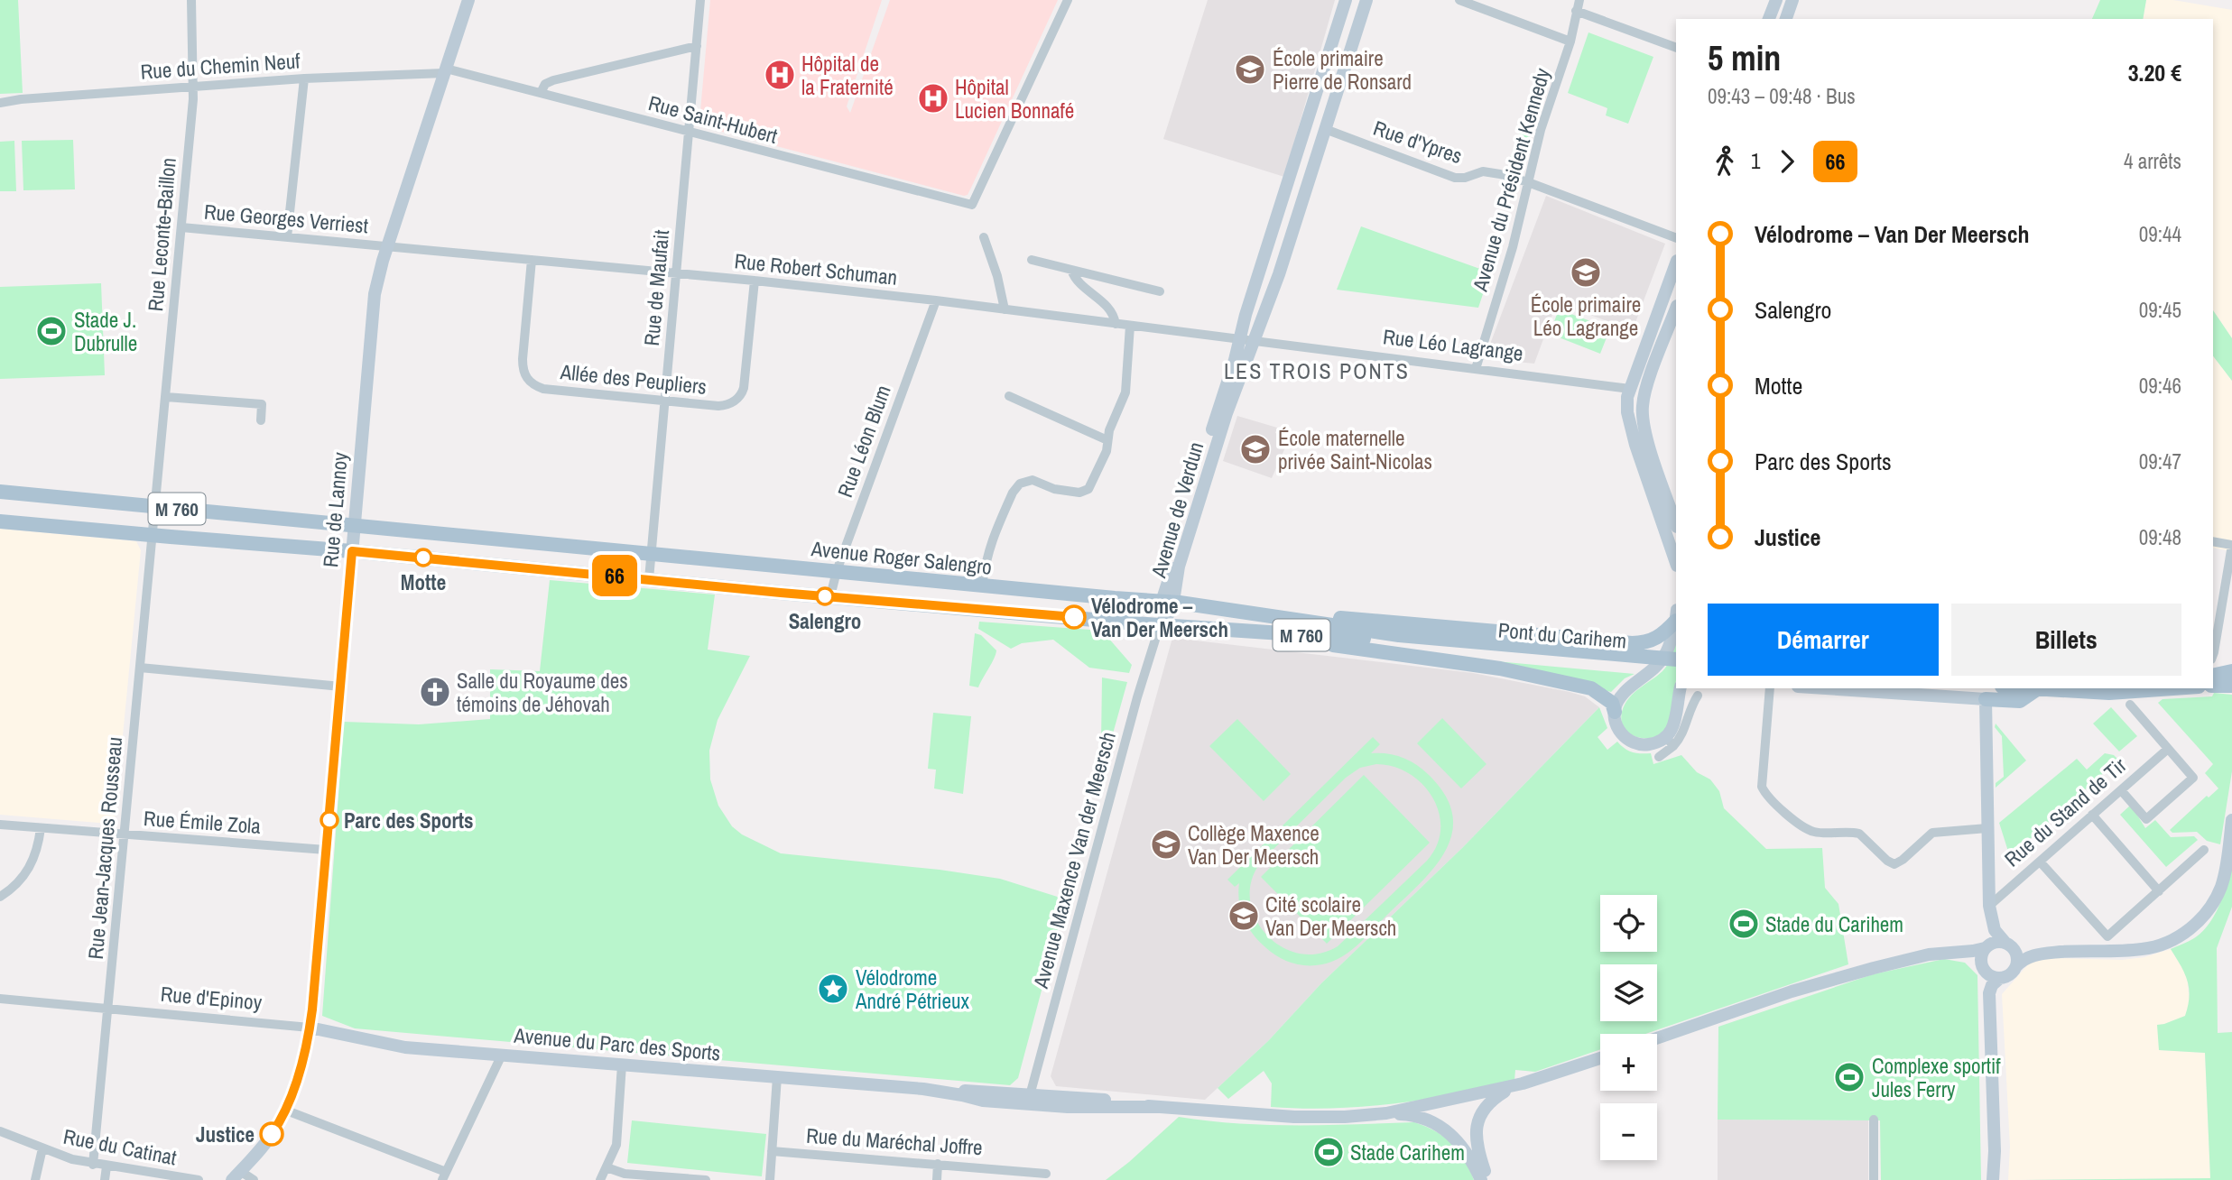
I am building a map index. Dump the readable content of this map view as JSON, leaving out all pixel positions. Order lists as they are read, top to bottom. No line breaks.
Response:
{"streets":{"main road":["M 760","Avenue Roger Salengro","Pont du Carihem"],"street":["Rue du Chemin Neuf","Rue Saint-Hubert","Rue d'Ypres","Avenue du Président Kennedy","Rue Georges Verriest","Rue Leconte-Baillon","Rue Robert Schuman","Rue de Maufait","Rue Léo Lagrange","Allée des Peupliers","Rue Léon Blum","Rue de Lannoy","Avenue de Verdun","Rue du Stand de Tir","Rue Émile Zola","Rue Jean-Jacques Rousseau","Avenue Maxence Van der Meersch","Rue d'Epinoy","Avenue du Parc des Sports","Rue du Maréchal Joffre","Rue du Catinat"]},"crossings":[["Rue du Chemin Neuf","Rue Saint-Hubert"],["Rue du Chemin Neuf","Rue Leconte-Baillon"],["Rue du Chemin Neuf","Rue de Lannoy"],["Rue Saint-Hubert","Rue de Maufait"],["Rue Saint-Hubert","Rue de Lannoy"],["Rue d'Ypres","Avenue du Président Kennedy"],["Rue d'Ypres","Avenue de Verdun"],["Avenue du Président Kennedy","Rue Léo Lagrange"],["Rue Georges Verriest","Rue Leconte-Baillon"],["Rue Georges Verriest","Rue Robert Schuman"],["Rue Georges Verriest","Rue de Lannoy"],["Rue Leconte-Baillon","M 760"],["Rue Leconte-Baillon","Rue Jean-Jacques Rousseau"],["Rue Robert Schuman","Rue de Maufait"],["Rue Robert Schuman","Rue Léo Lagrange"],["Rue Robert Schuman","Allée des Peupliers"],["Rue Robert Schuman","Rue Léon Blum"],["Rue Robert Schuman","Rue de Lannoy"],["Rue Robert Schuman","Avenue de Verdun"],["Rue de Maufait","Allée des Peupliers"],["Rue de Maufait","Avenue Roger Salengro"],["Rue Léo Lagrange","Avenue de Verdun"],["Rue Léon Blum","Avenue Roger Salengro"],["M 760","Rue de Lannoy"],["M 760","Avenue Roger Salengro"],["M 760","Rue Jean-Jacques Rousseau"],["Rue de Lannoy","Avenue Roger Salengro"],["Rue de Lannoy","Rue Émile Zola"],["Rue de Lannoy","Rue d'Epinoy"],["Rue de Lannoy","Avenue du Parc des Sports"],["Avenue de Verdun","Avenue Roger Salengro"],["Avenue de Verdun","Avenue Maxence Van der Meersch"],["Avenue Roger Salengro","Pont du Carihem"],["Avenue Roger Salengro","Avenue Maxence Van der Meersch"],["Rue Émile Zola","Rue Jean-Jacques Rousseau"],["Rue Jean-Jacques Rousseau","Rue d'Epinoy"],["Rue Jean-Jacques Rousseau","Rue du Catinat"],["Avenue Maxence Van der Meersch","Avenue du Parc des Sports"],["Rue d'Epinoy","Avenue du Parc des Sports"]],"districts":["LES TROIS PONTS"],"places":{"school or university":["École primaire Pierre de Ronsard","École primaire Léo Lagrange","École maternelle privée Saint-Nicolas","Collège Maxence Van Der Meersch","Cité scolaire Van Der Meersch"],"hospital":["Hôpital de la Fraternité","Hôpital Lucien Bonnafé"],"sports":["Stade J. Dubrulle","Stade du Carihem","Complexe sportif Jules Ferry","Stade Carihem"],"other":["Motte","Salengro","Vélodrome – Van Der Meersch","Parc des Sports","Justice"],"church":["Salle du Royaume des témoins de Jéhovah"],"place":["Vélodrome André Pétrieux"]},"lines":["bus line 66"],"page":{"on_map":"66","heading":["5 min","09:43 – 09:48 · Bus","3.20 €"],"legs":["1","66","4 arrêts"],"list":[{"name":"Vélodrome – Van Der Meersch","value":"09:44"},{"name":"Salengro","value":"09:45"},{"name":"Motte","value":"09:46"},{"name":"Parc des Sports","value":"09:47"},{"name":"Justice","value":"09:48"}],"buttons":["Démarrer","Billets"],"map_buttons":["+","−"]}}
